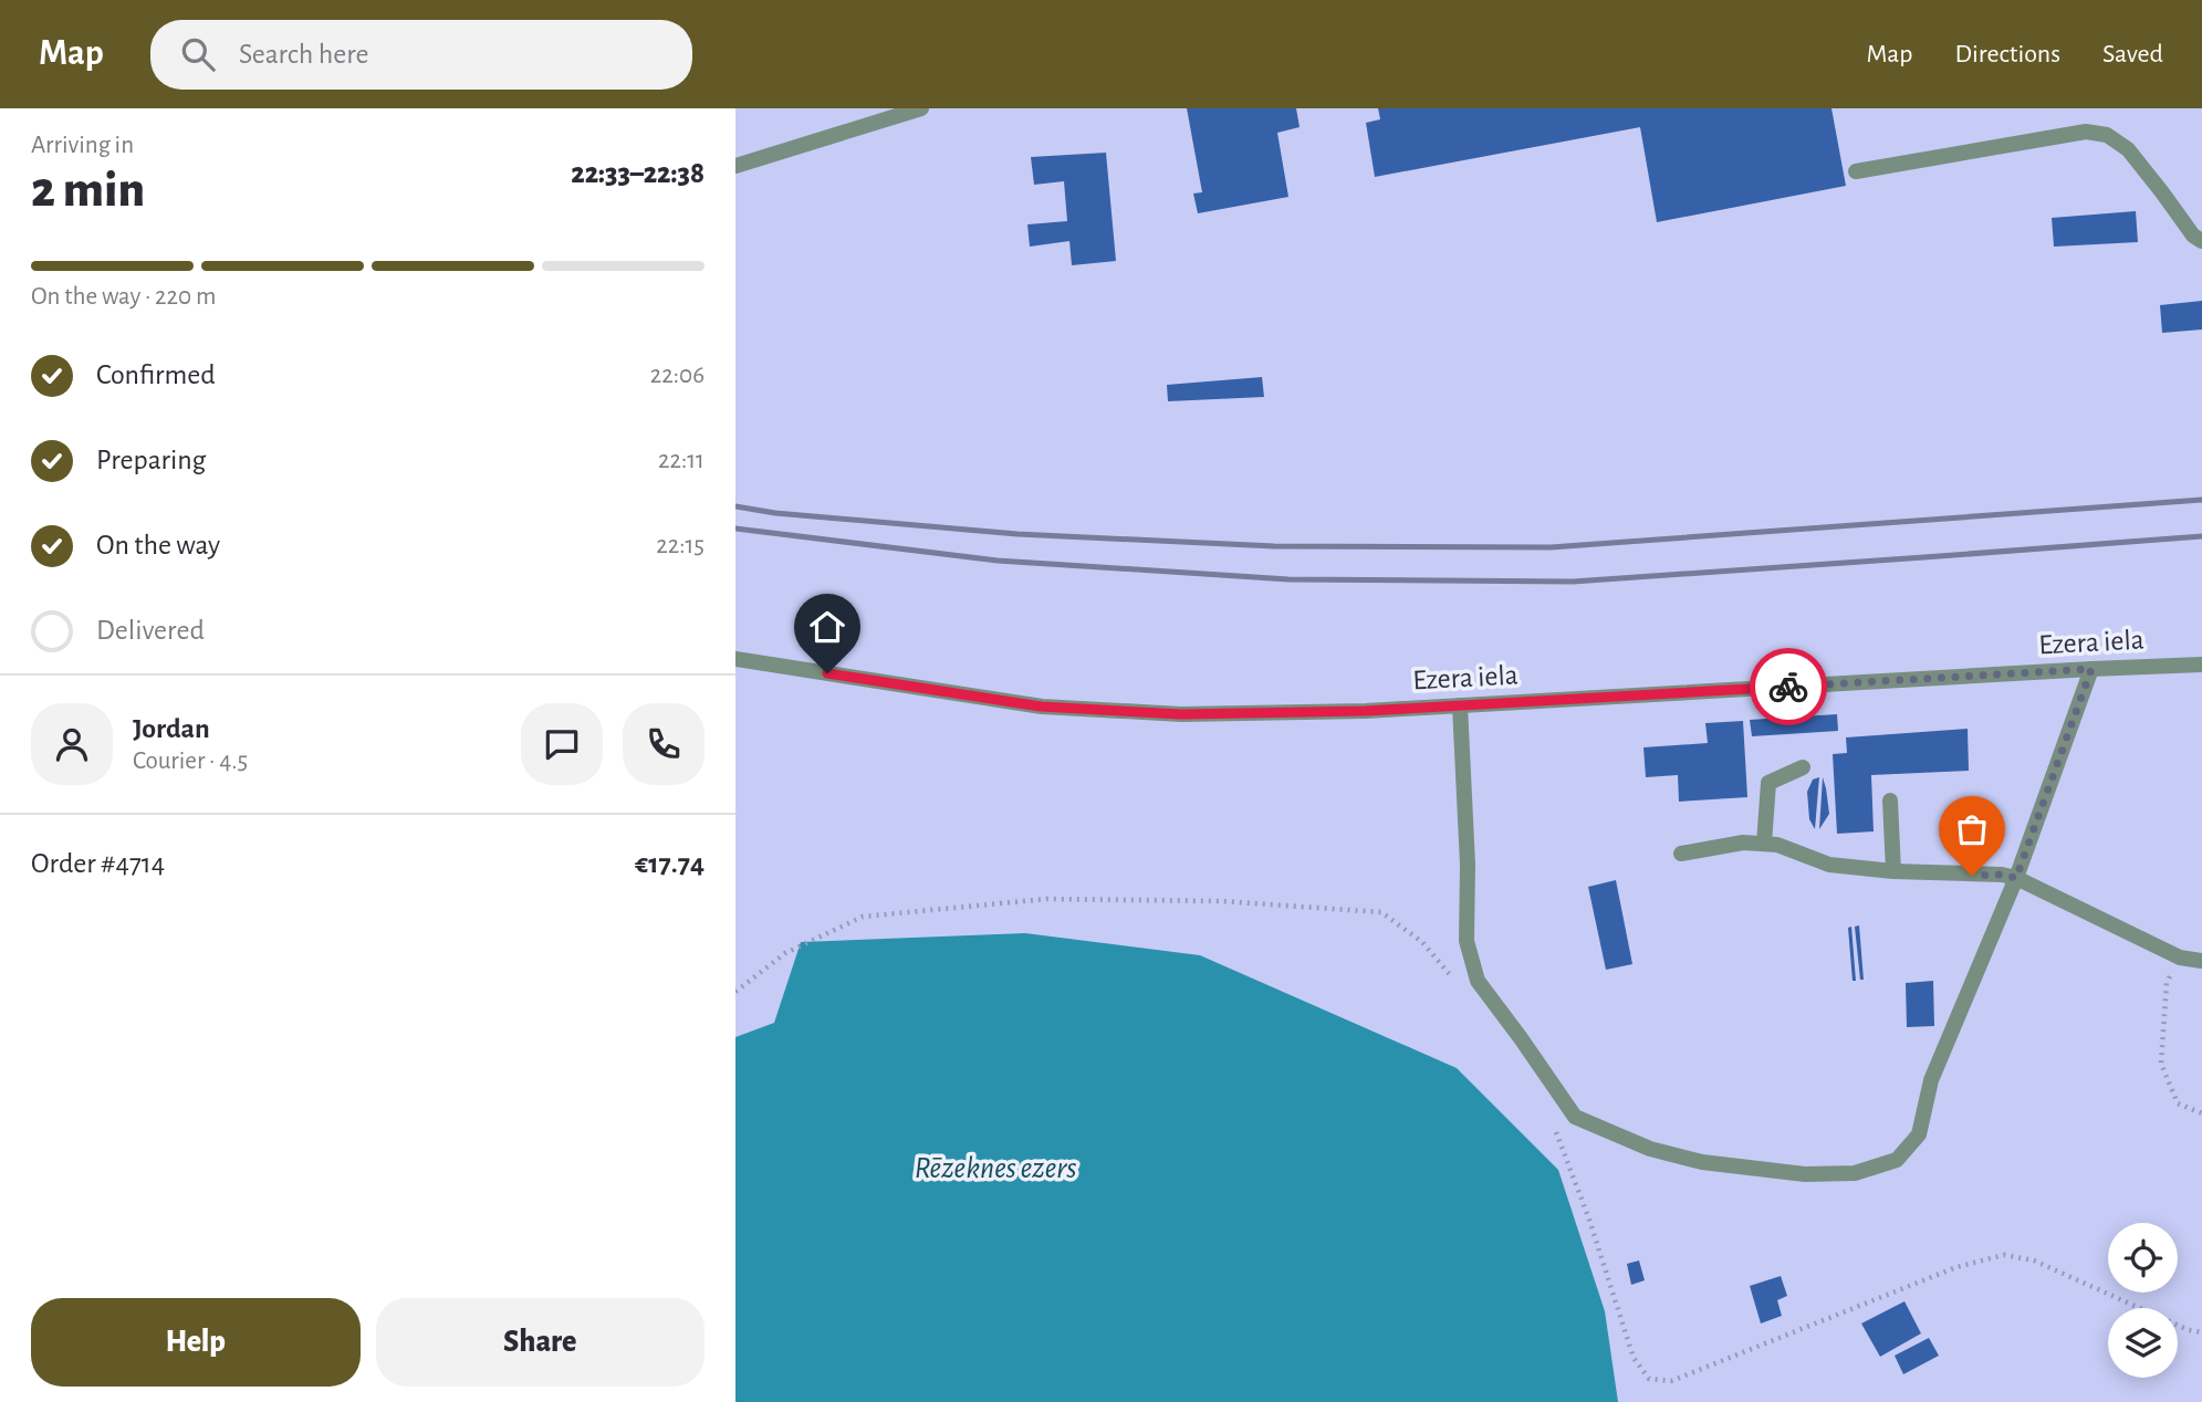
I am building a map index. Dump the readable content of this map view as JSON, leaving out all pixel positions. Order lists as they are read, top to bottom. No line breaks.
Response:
{"streets":{"street":["Ezera iela"]},"water":["Rēzeknes ezers"],"page":{"header":"Map","search":"Search here","nav":["Map","Directions","Saved"],"heading":["2 min","Arriving in","22:33–22:38"],"panel":["Jordan","Courier · 4.5","Order #4714","€17.74"],"bar":"On the way · 220 m","list":[["Confirmed","22:06"],["Preparing","22:11"],["On the way","22:15"],"Delivered"],"buttons":["Help","Share"]}}
